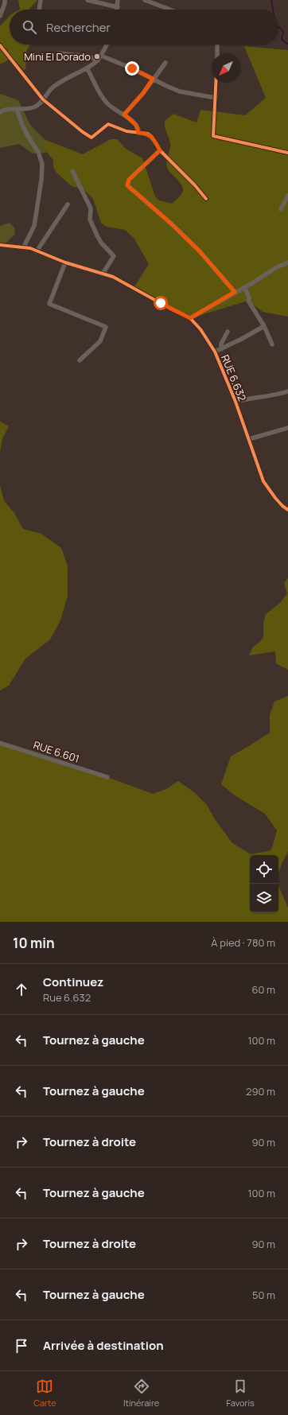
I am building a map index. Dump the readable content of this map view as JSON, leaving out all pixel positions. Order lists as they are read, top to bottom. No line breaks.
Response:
{"streets":{"street":["RUE 6.632","RUE 6.601"]},"places":["Mini El Dorado"],"north":"bottom left","page":{"search":"Rechercher","heading":["10 min","À pied · 780 m"],"list":[["Continuez","Rue 6.632","60 m"],["Tournez à gauche","100 m"],["Tournez à gauche","290 m"],["Tournez à droite","90 m"],["Tournez à gauche","100 m"],["Tournez à droite","90 m"],["Tournez à gauche","50 m"],"Arrivée à destination"],"nav":["Carte","Itinéraire","Favoris"]}}
